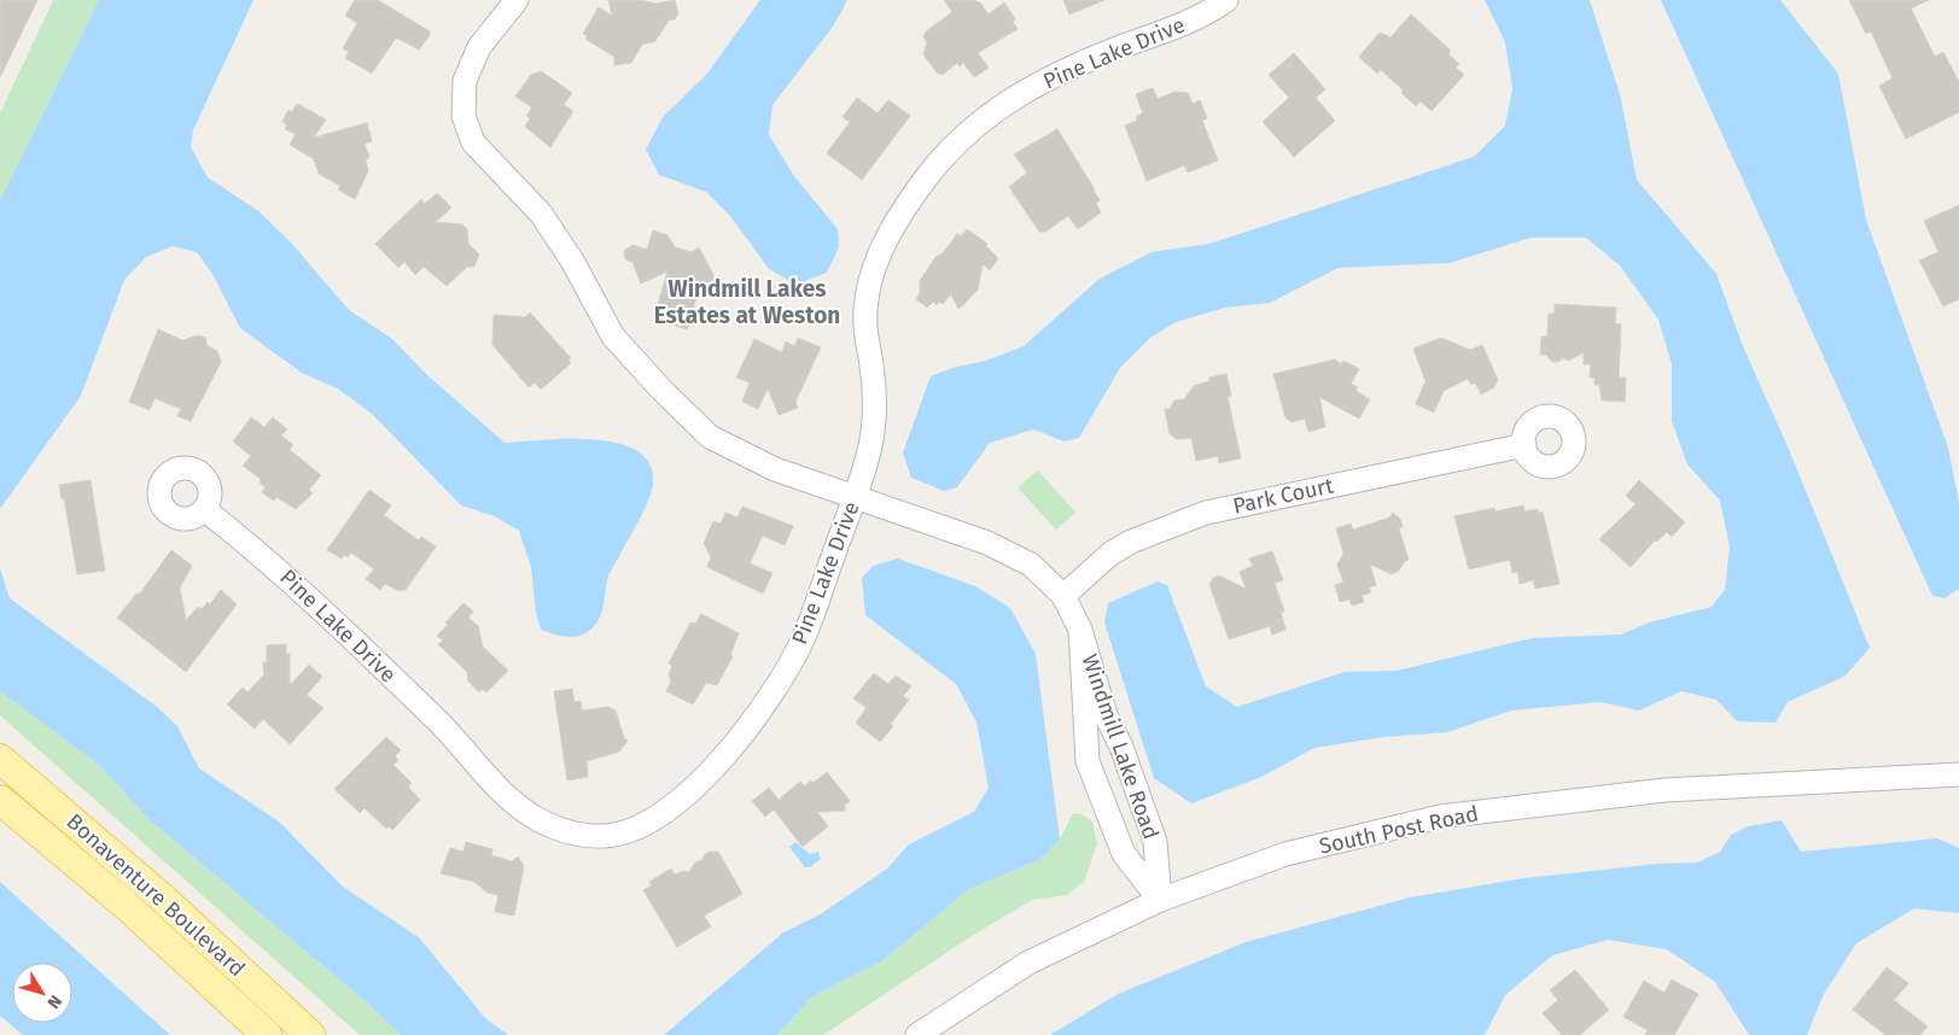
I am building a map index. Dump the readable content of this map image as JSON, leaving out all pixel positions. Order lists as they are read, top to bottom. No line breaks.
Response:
{"streets":{"main road":["Bonaventure Boulevard"],"street":["Pine Lake Drive","Park Court","Windmill Lake Road","South Post Road"]},"crossings":[["Pine Lake Drive","Windmill Lake Road"],["Park Court","Windmill Lake Road"],["Windmill Lake Road","South Post Road"]],"districts":["Windmill Lakes Estates at Weston"],"north":"bottom right"}
